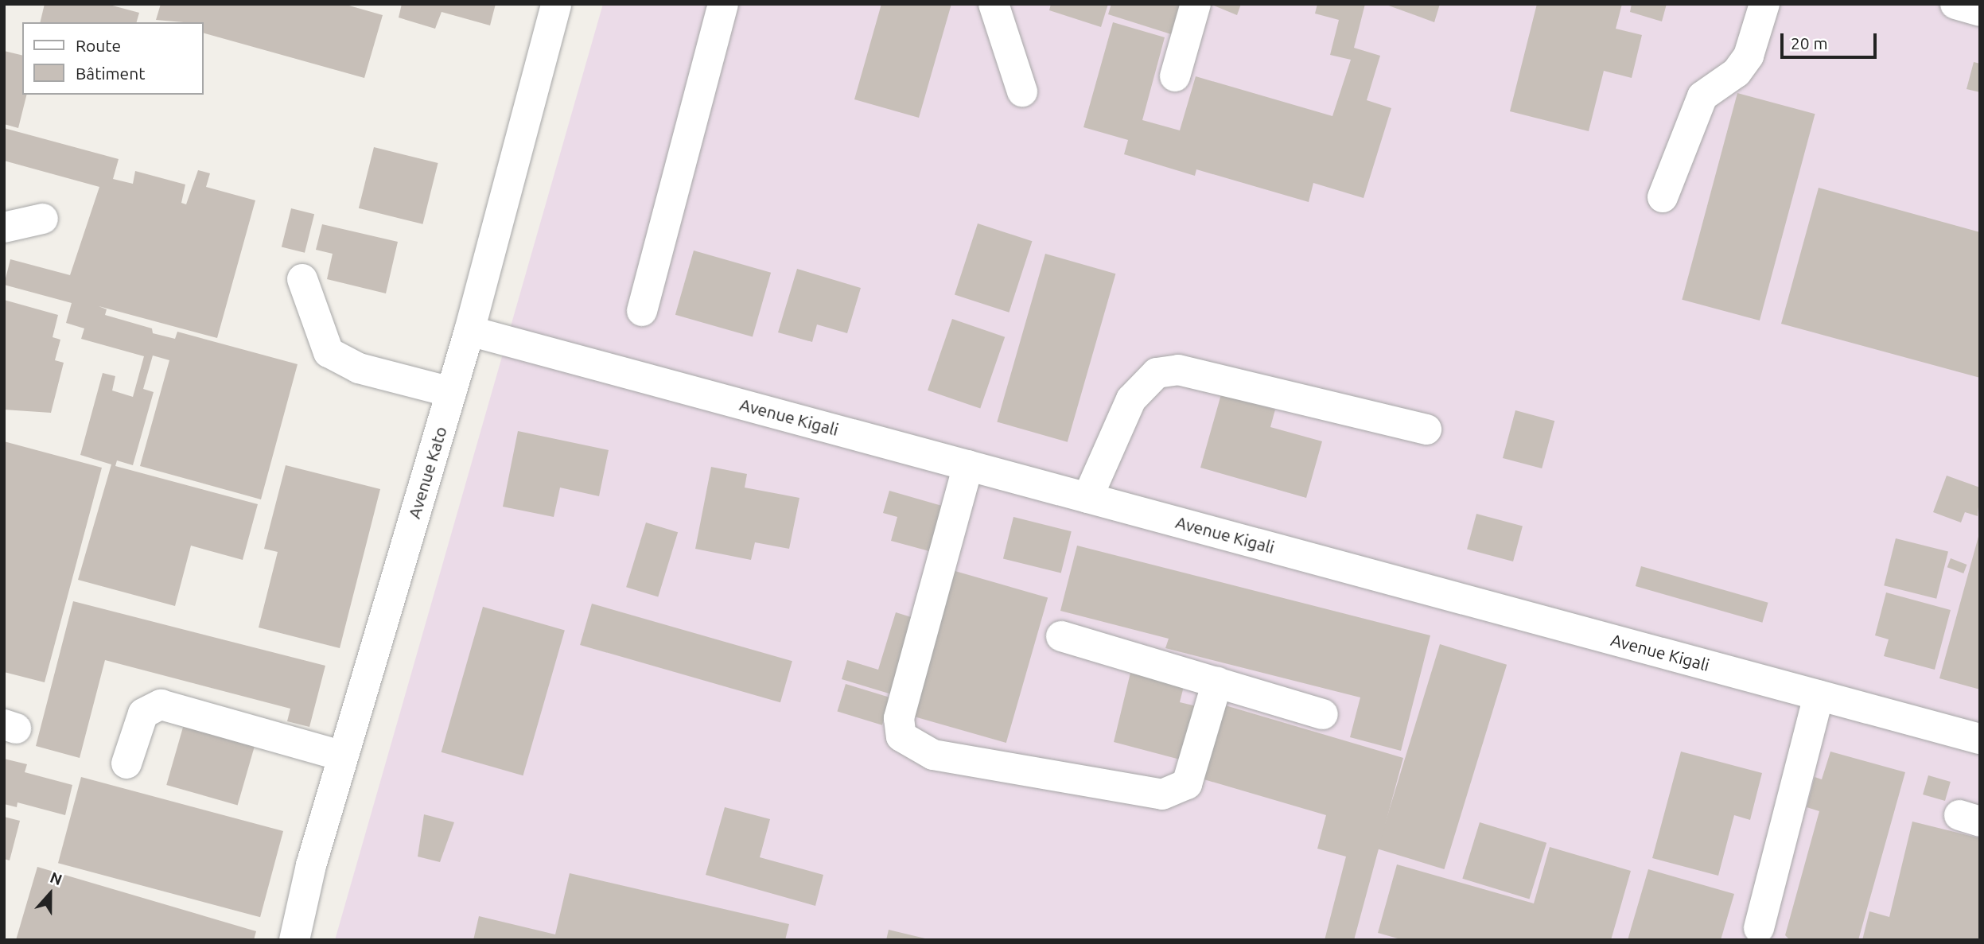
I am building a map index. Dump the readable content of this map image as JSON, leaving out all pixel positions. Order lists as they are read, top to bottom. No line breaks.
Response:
{"streets":{"street":["Avenue Kigali","Avenue Kato"]},"crossings":[["Avenue Kigali","Avenue Kato"]],"legend":["Route","Bâtiment"],"scale_bar":"20 m","north":"top"}
